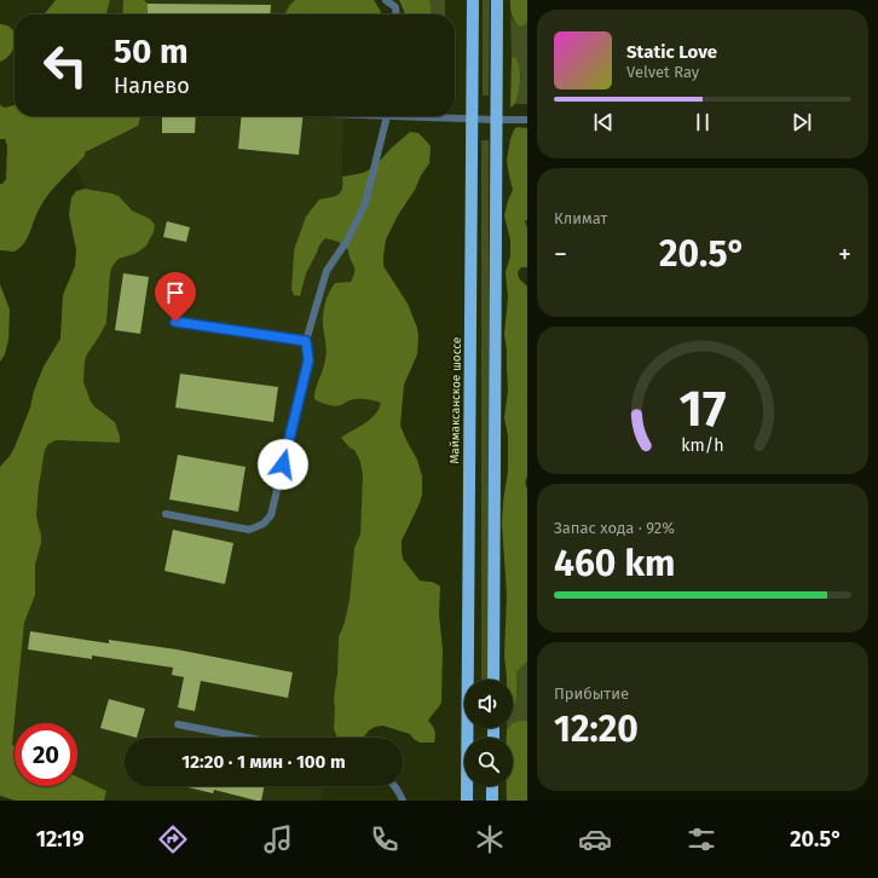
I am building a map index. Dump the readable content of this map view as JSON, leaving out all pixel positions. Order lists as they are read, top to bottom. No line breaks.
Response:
{"streets":{"main road":["Маймаксанское шоссе"]},"page":{"turn":["50 m","Налево"],"song":["Static Love","Velvet Ray"],"tile":["Климат",["Запас хода · 92%","460 km"],["Прибытие","12:20"]],"heat":["−","20.5°","+"],"limit":"20","trip":"12:20 · 1 мин · 100 m","tabs":["12:19","20.5°"],"gauge":["17","km/h"]}}
